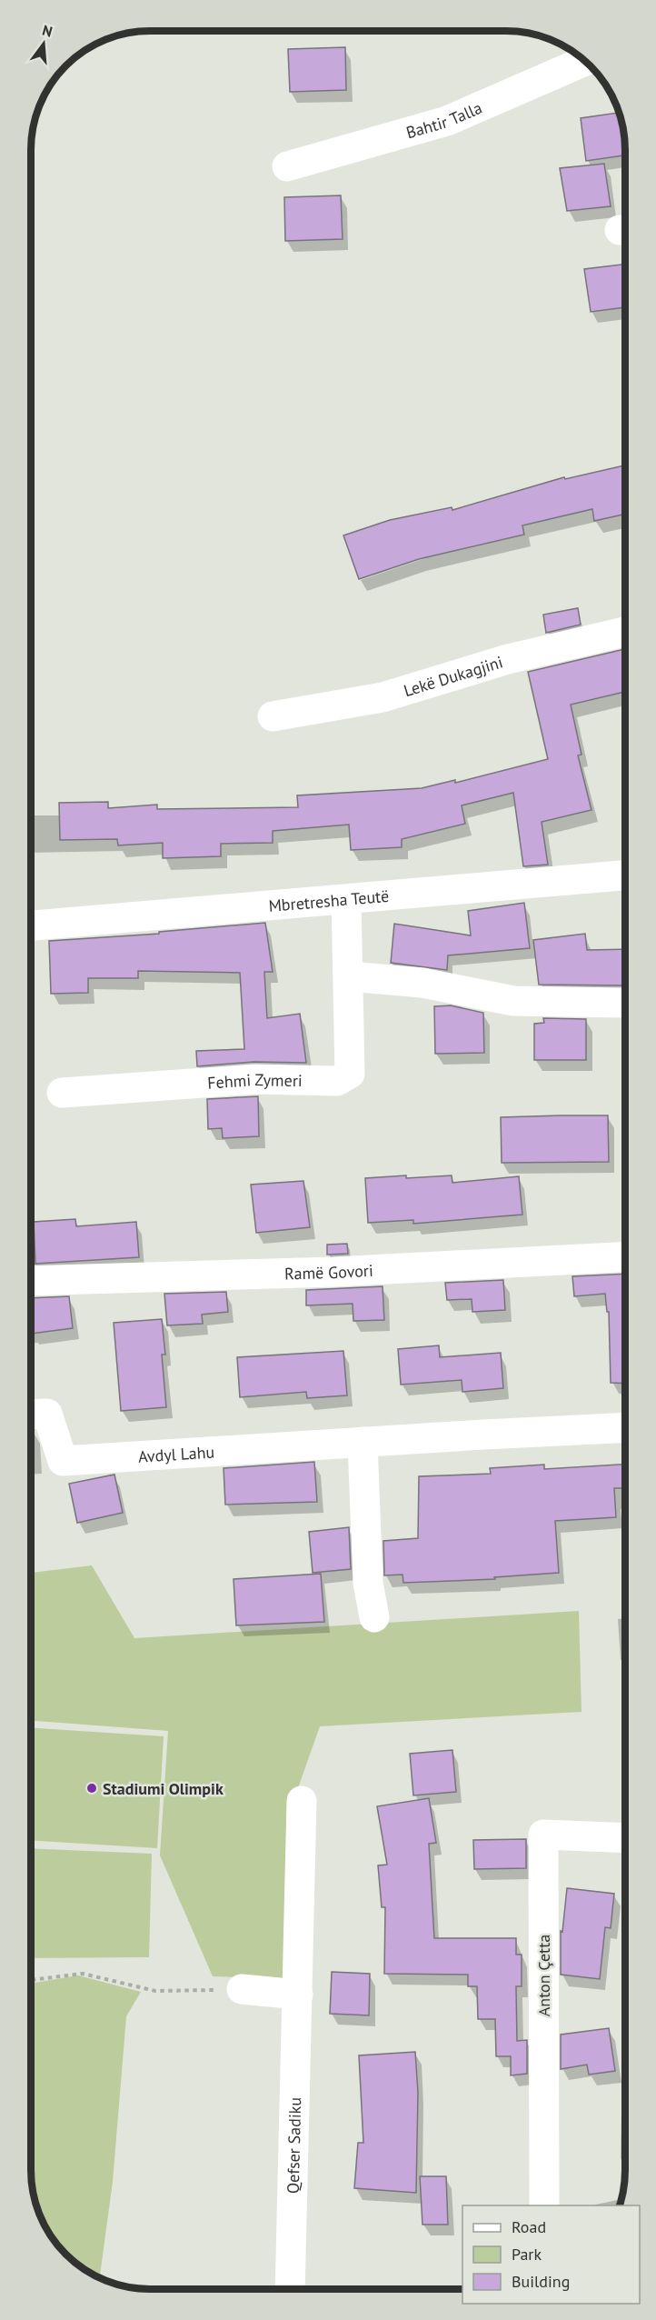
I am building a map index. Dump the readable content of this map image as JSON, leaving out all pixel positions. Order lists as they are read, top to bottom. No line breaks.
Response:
{"streets":{"street":["Bahtir Talla","Lekë Dukagjini","Mbretresha Teutë","Fehmi Zymeri","Ramë Govori","Avdyl Lahu","Anton Çetta","Qefser Sadiku"]},"crossings":[["Mbretresha Teutë","Fehmi Zymeri"]],"places":["Stadiumi Olimpik"],"legend":["Road","Park","Building"],"north":"top"}
